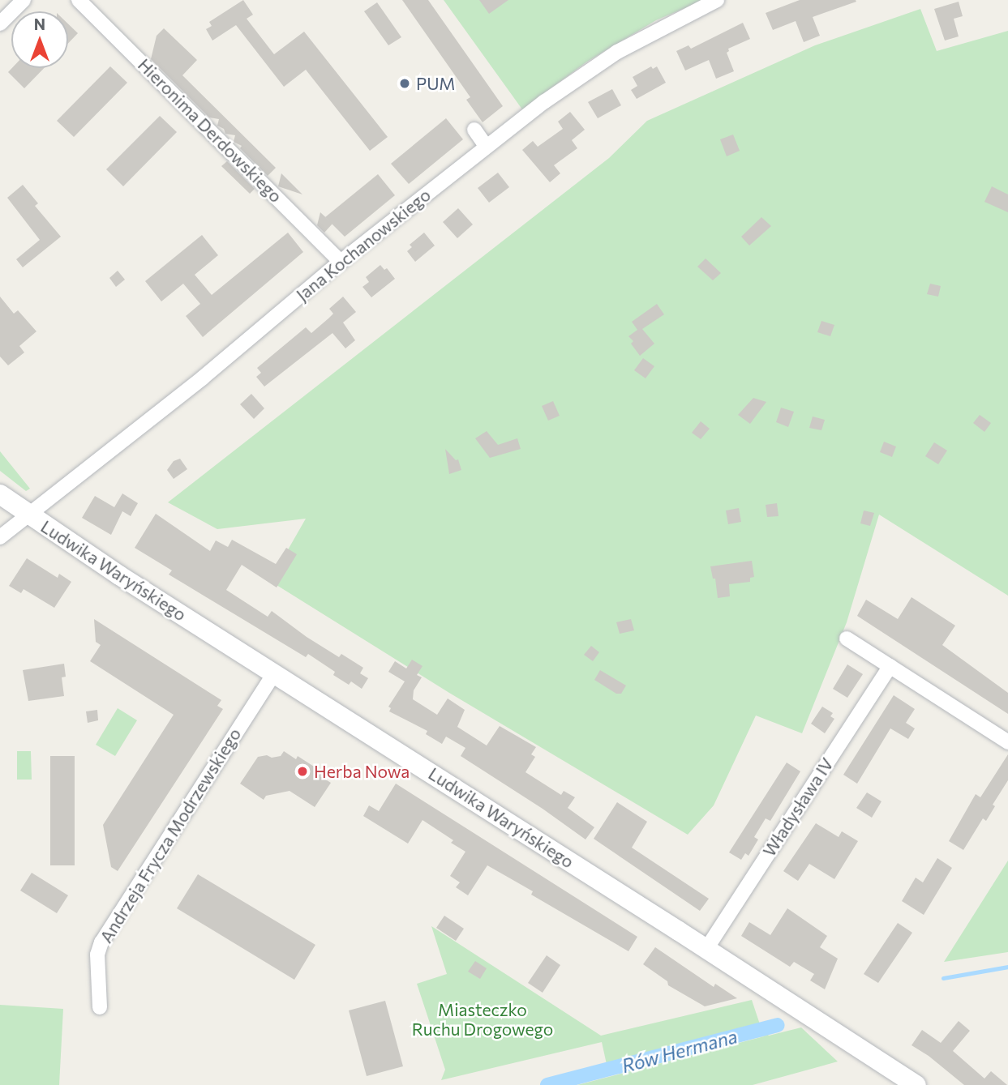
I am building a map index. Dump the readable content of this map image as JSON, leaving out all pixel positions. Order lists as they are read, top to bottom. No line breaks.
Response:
{"streets":{"street":["Hieronima Derdowskiego","Jana Kochanowskiego","Ludwika Waryńskiego","Władysława IV","Andrzeja Frycza Modrzewskiego"]},"crossings":[["Hieronima Derdowskiego","Jana Kochanowskiego"],["Jana Kochanowskiego","Ludwika Waryńskiego"],["Ludwika Waryńskiego","Władysława IV"],["Ludwika Waryńskiego","Andrzeja Frycza Modrzewskiego"]],"water":["Rów Hermana"],"parks":["Miasteczko Ruchu Drogowego"],"places":["PUM","Herba Nowa"],"north":"top"}
